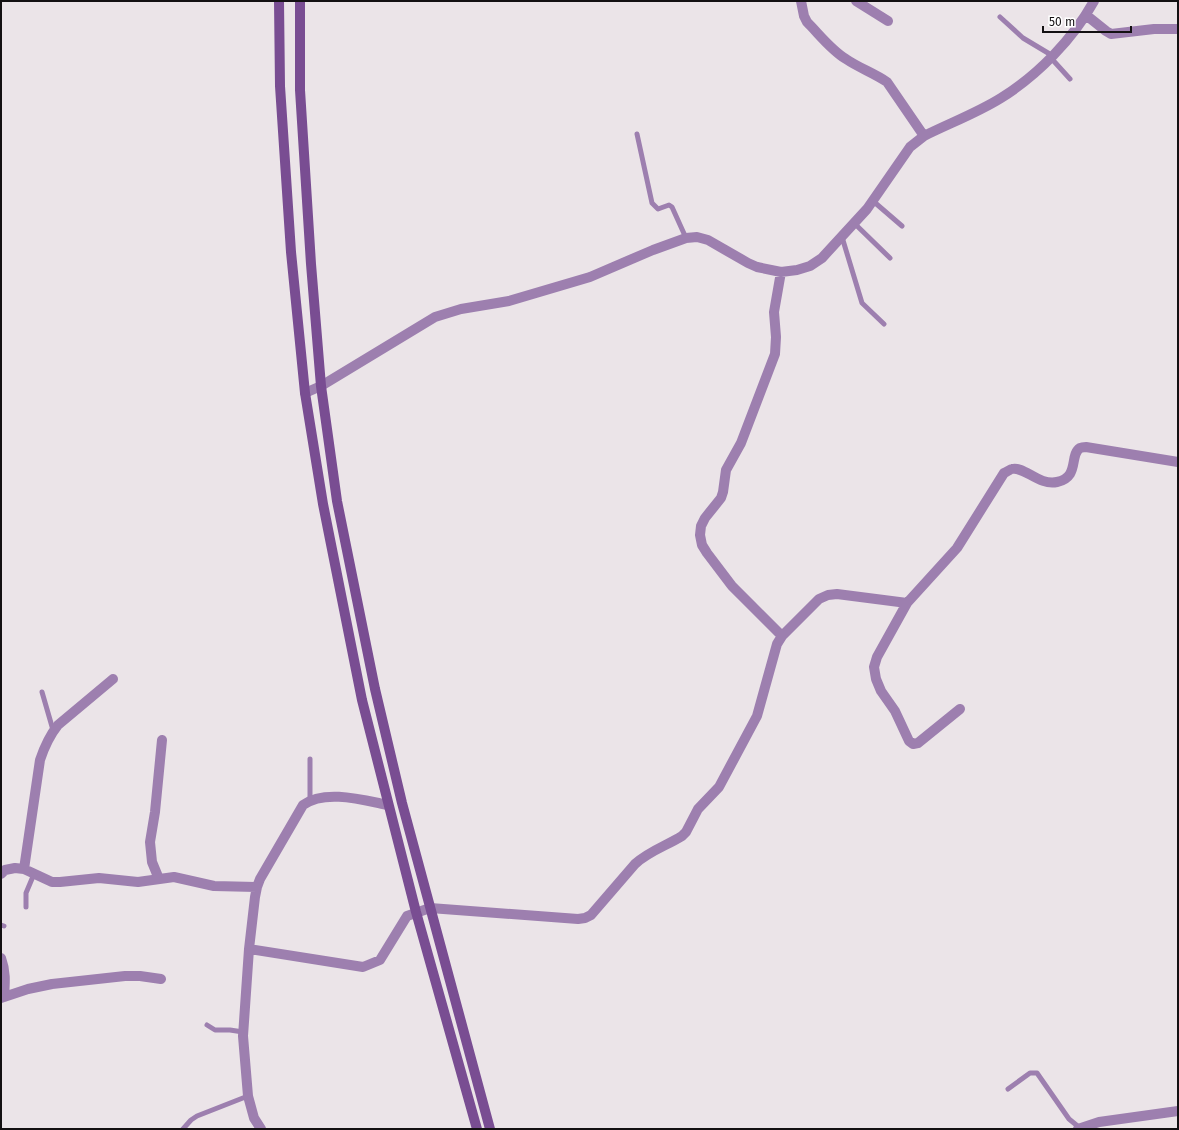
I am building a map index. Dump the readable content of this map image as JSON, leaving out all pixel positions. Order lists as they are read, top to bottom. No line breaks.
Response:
{"scale_bar":"50 m"}
